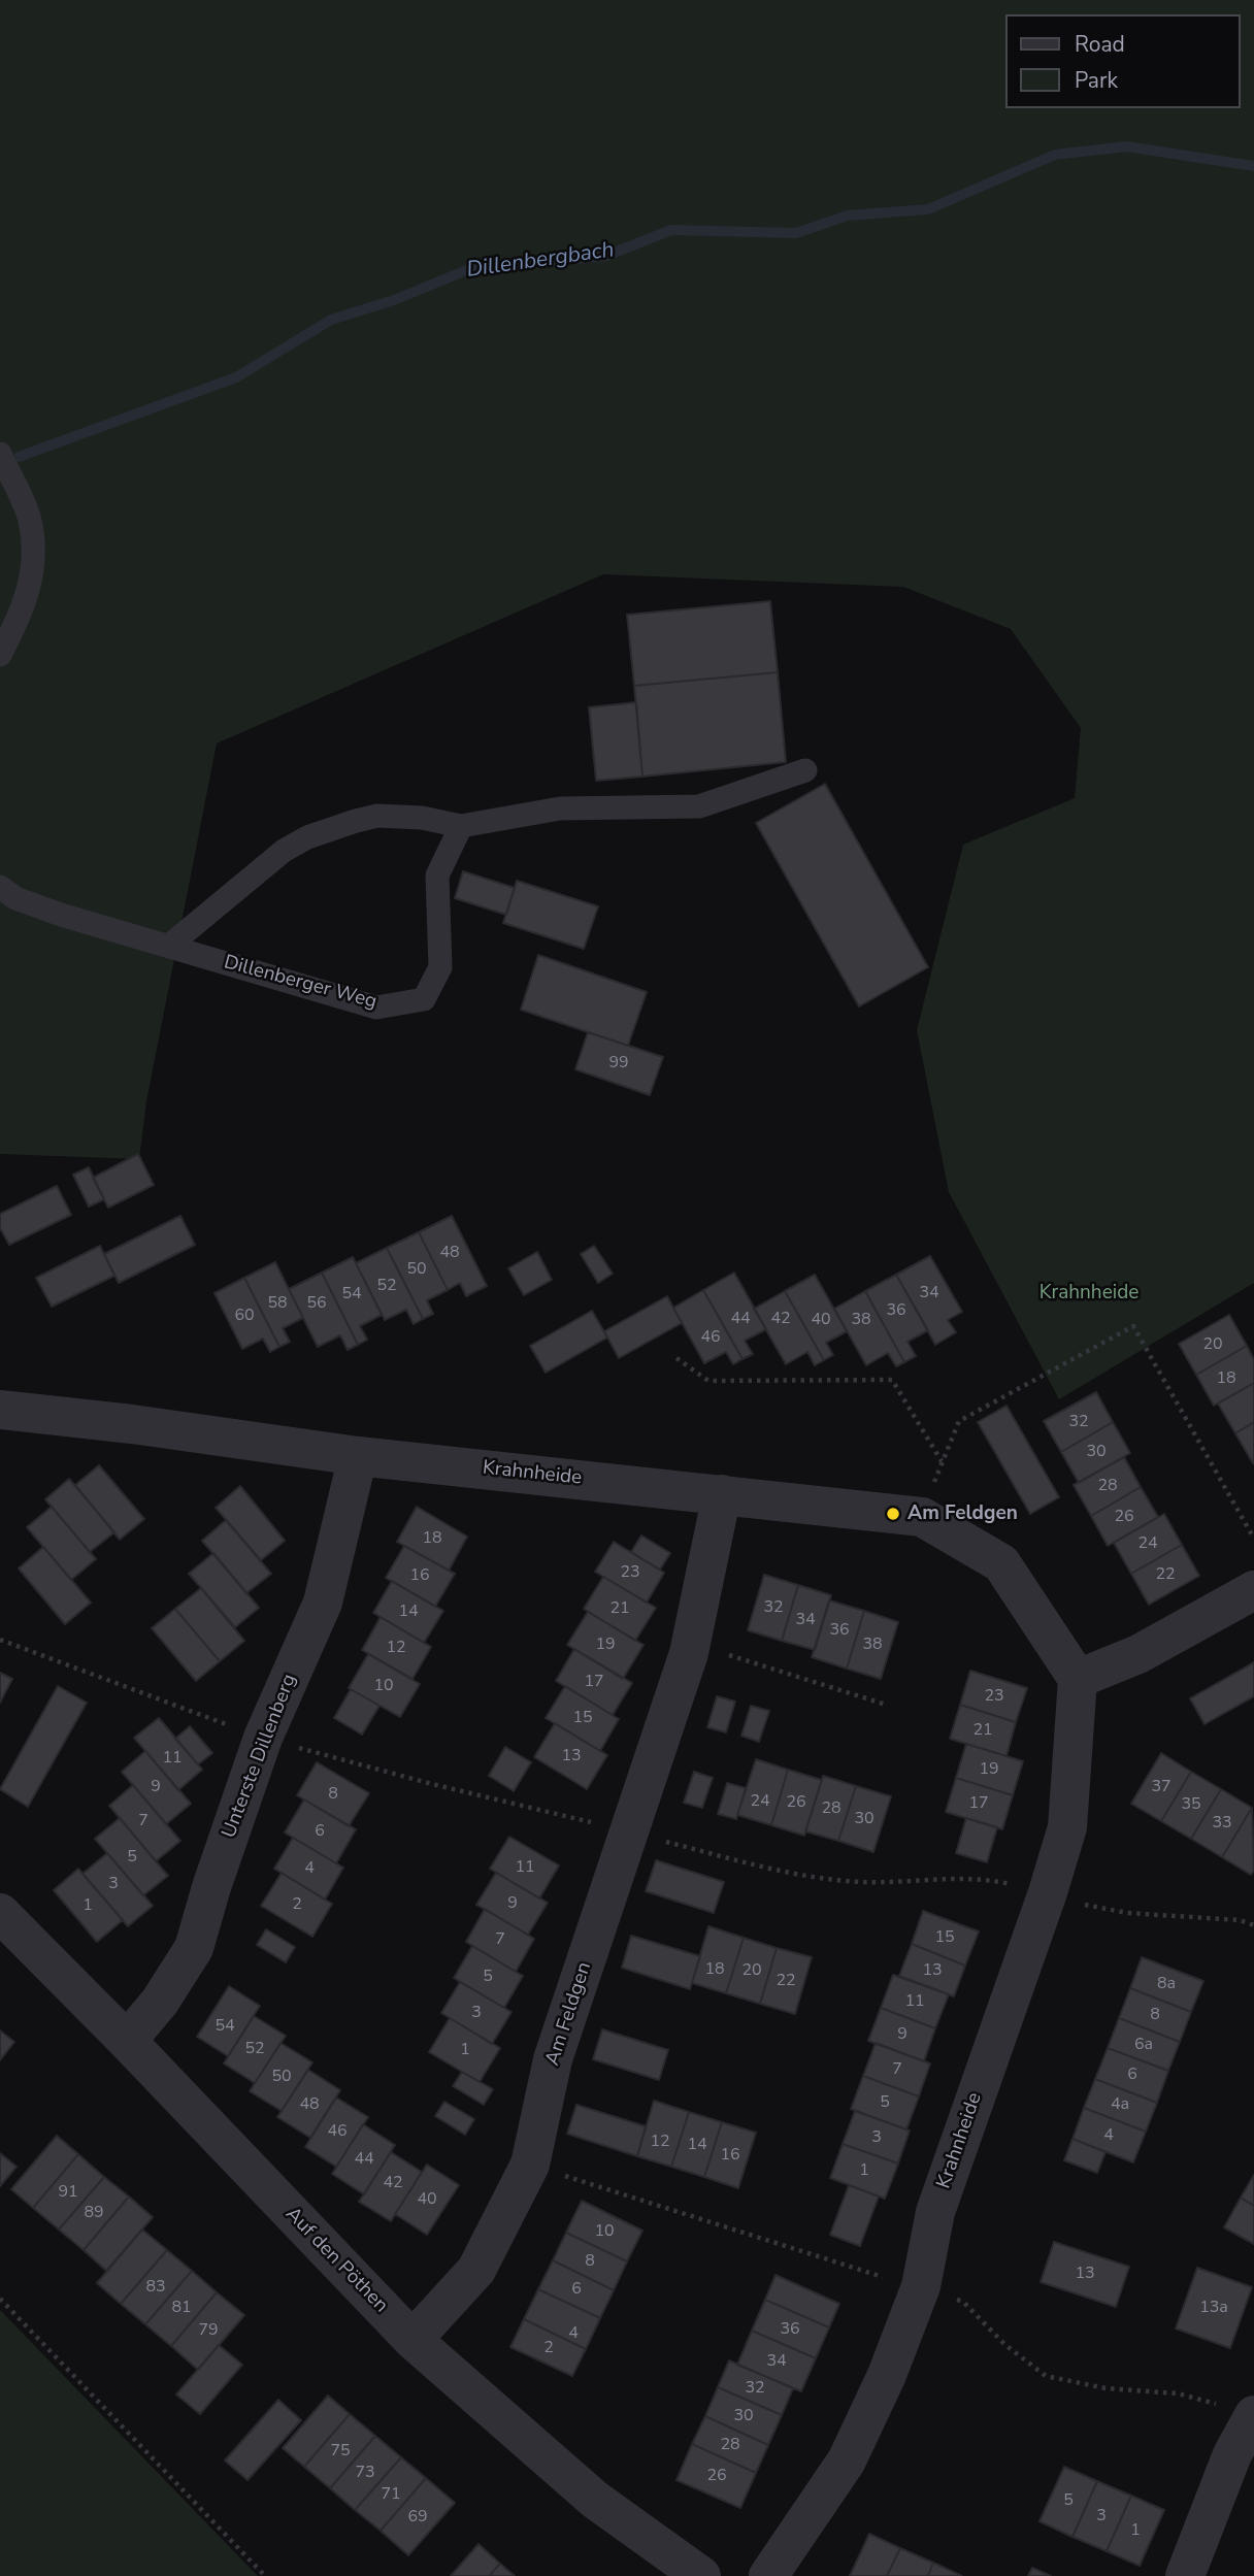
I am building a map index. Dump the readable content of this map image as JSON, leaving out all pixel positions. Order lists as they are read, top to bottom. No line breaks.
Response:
{"streets":{"street":["Krahnheide","Unterste Dillenberg","Am Feldgen","Auf den Pöthen"],"lane":["Dillenberger Weg"]},"crossings":[["Krahnheide","Unterste Dillenberg"],["Krahnheide","Am Feldgen"],["Unterste Dillenberg","Auf den Pöthen"],["Am Feldgen","Auf den Pöthen"]],"water":["Dillenbergbach"],"parks":["Krahnheide"],"places":["Am Feldgen"],"house_numbers":["99","48","50","52","34","54","58","56","36","60","44","42","40","38","46","20","18","32","30","28","26","18","24","23","22","16","32","21","14","34","36","19","38","12","17","10","23","15","21","13","11","19","9","37","8","24","26","17","35","28","30","7","33","6","5","11","4","3","9","2","1","15","7","18","20","13","5","22","8a","11","3","8","54","9","6a","52","1","7","6","50","5","48","4a","46","4","3","12","14","16","44","1","42","91","40","89","10","8","13","83","6","81","13a","36","79","4","2","34","32","30","28","75","73","26","71","5","3","69","1"],"legend":["Road","Park"]}
